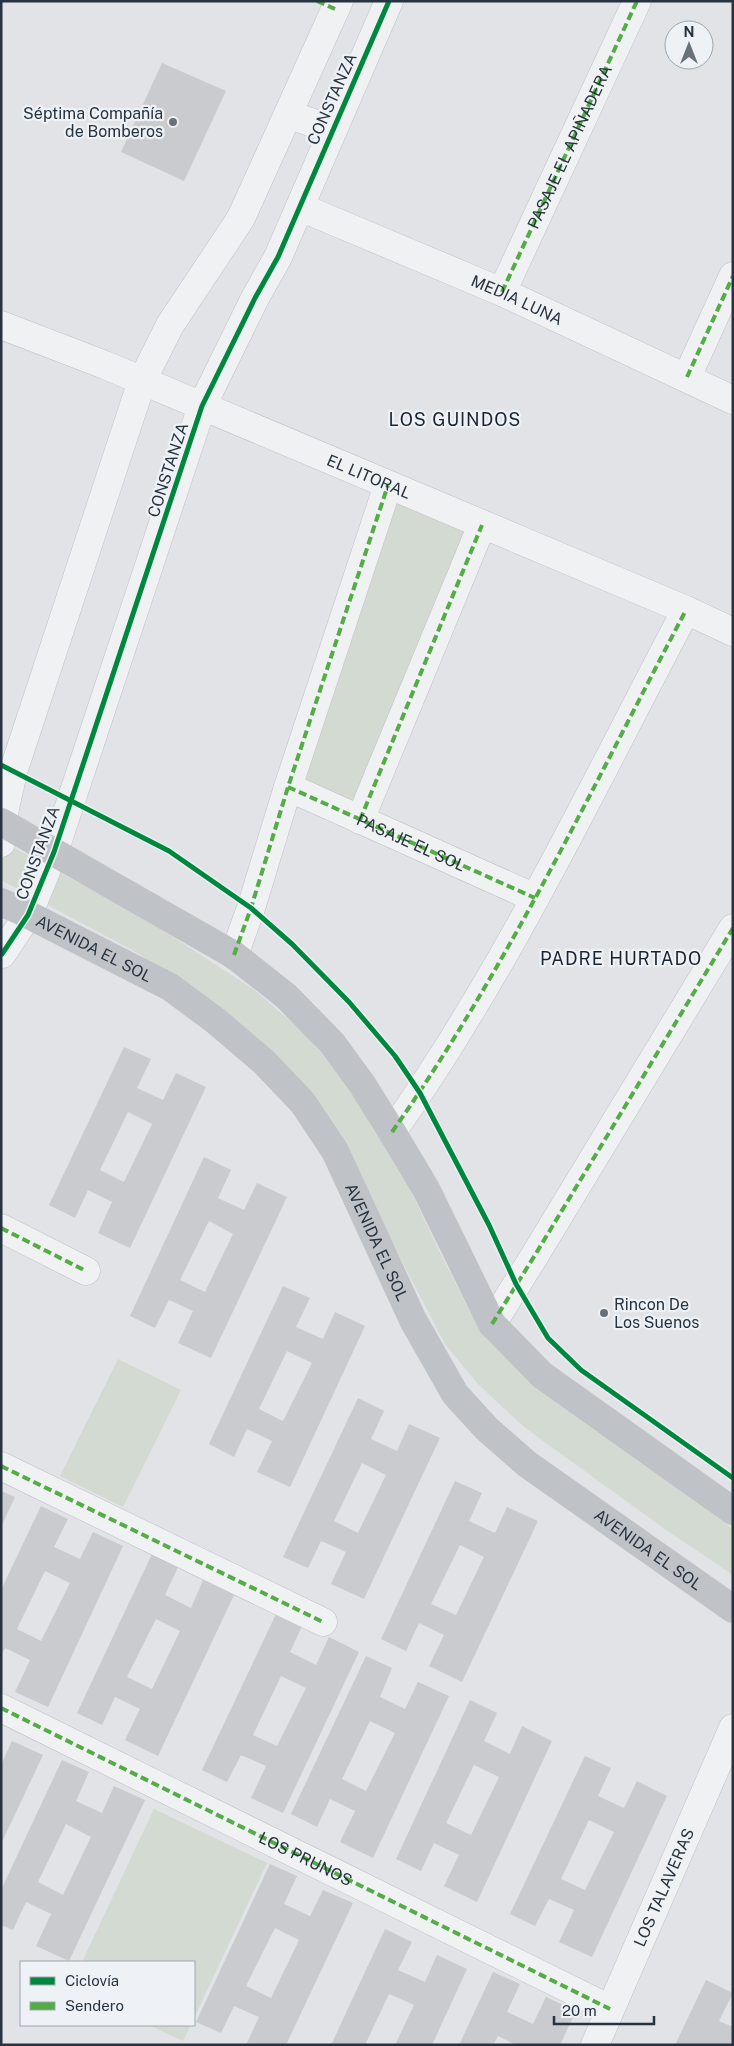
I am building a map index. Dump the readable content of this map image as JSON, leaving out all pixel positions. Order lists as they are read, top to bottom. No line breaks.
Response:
{"streets":{"main road":["AVENIDA EL SOL"],"street":["CONSTANZA","PASAJE EL APIÑADERA","MEDIA LUNA","EL LITORAL","PASAJE EL SOL","LOS PRUNOS","LOS TALAVERAS"]},"crossings":[["CONSTANZA","MEDIA LUNA"],["CONSTANZA","EL LITORAL"],["CONSTANZA","AVENIDA EL SOL"],["PASAJE EL APIÑADERA","MEDIA LUNA"],["LOS PRUNOS","LOS TALAVERAS"]],"districts":["LOS GUINDOS","PADRE HURTADO"],"places":["Séptima Compañía de Bomberos","Rincon De Los Suenos"],"legend":["Ciclovía","Sendero"],"scale_bar":"20 m","north":"top"}
